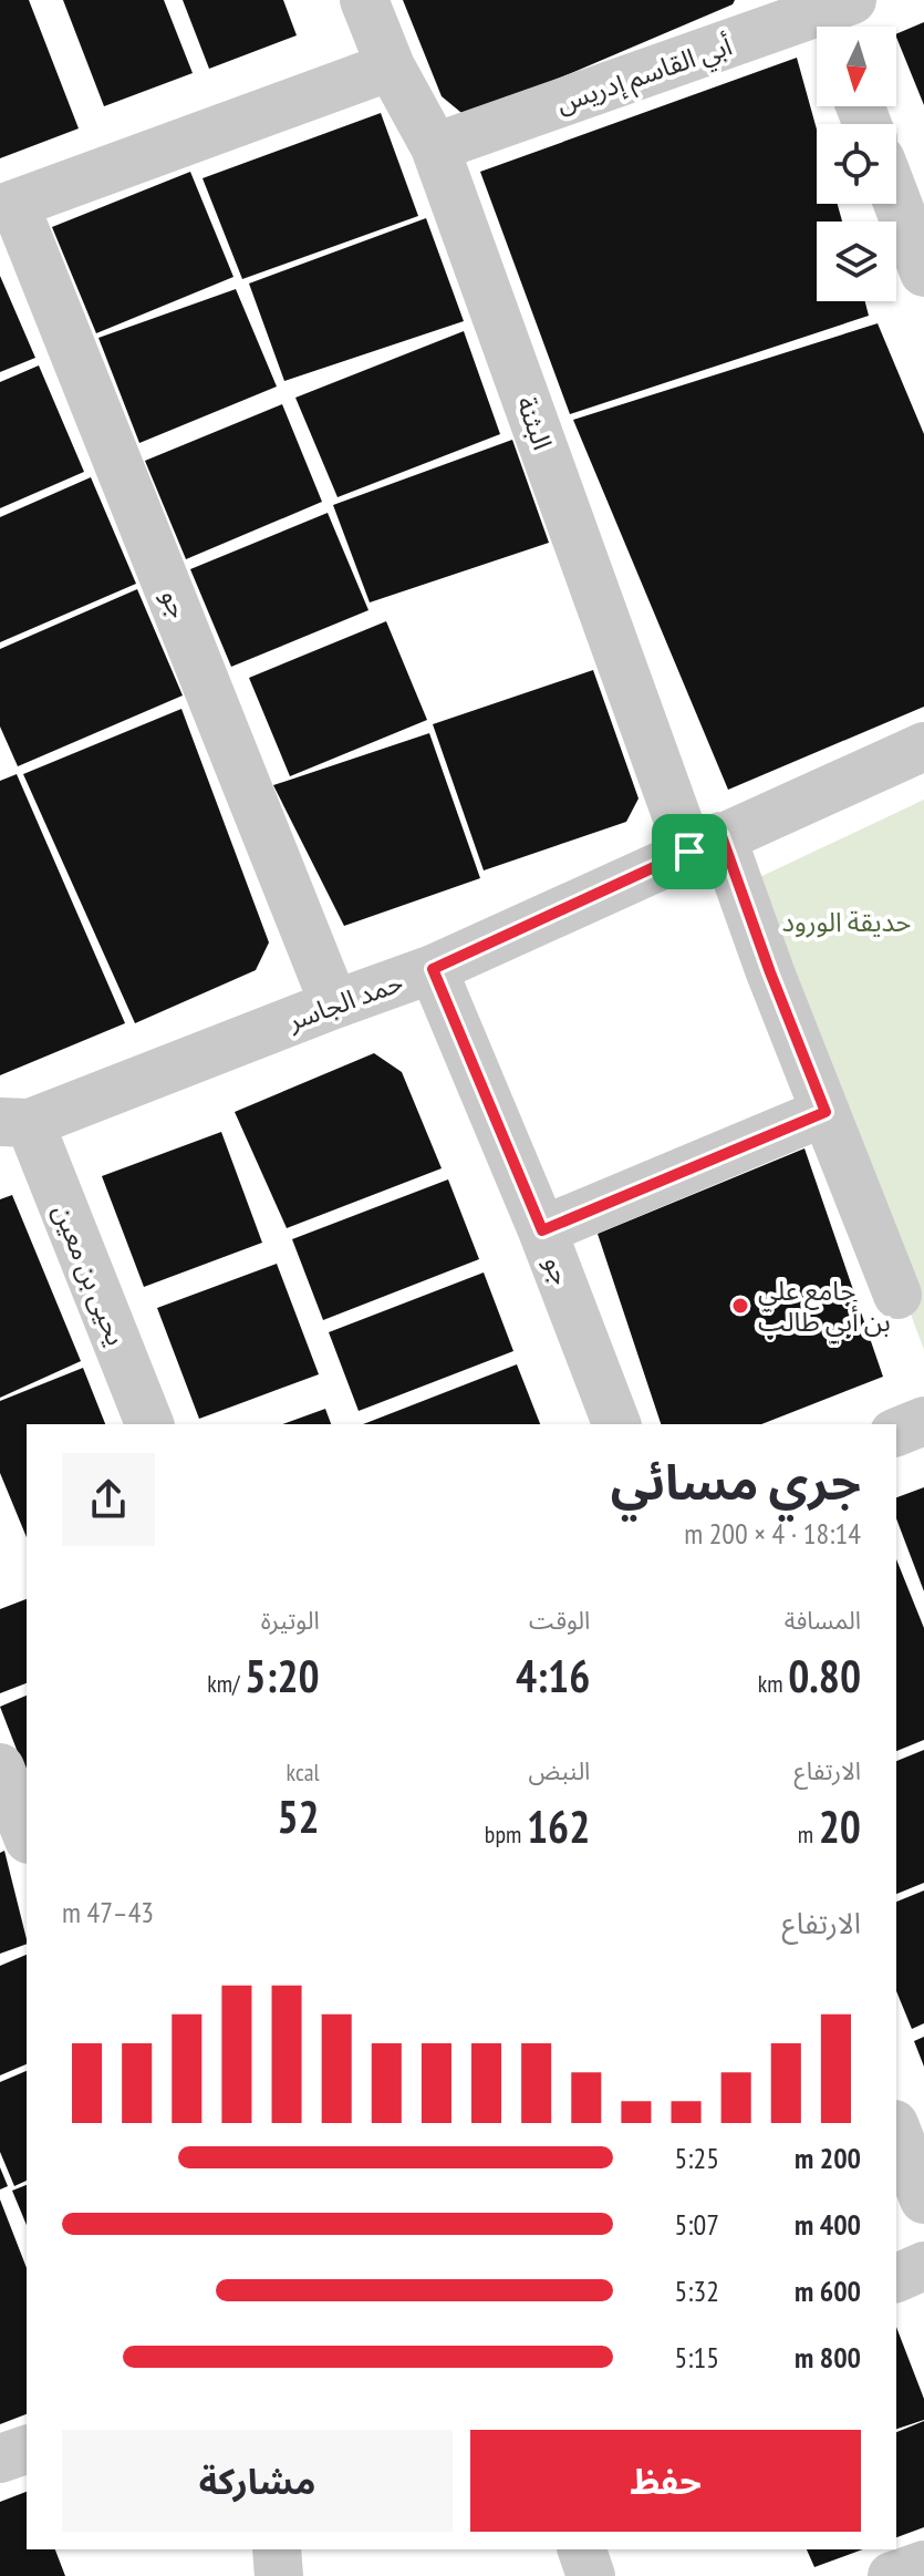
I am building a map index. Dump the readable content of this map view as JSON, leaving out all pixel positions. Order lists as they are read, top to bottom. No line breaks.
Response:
{"streets":{"street":["أبي القاسم إدريس","البثنة","جو","حمد الجاسر","يحيى بن معين"]},"crossings":[["أبي القاسم إدريس","البثنة"],["البثنة","حمد الجاسر"],["جو","حمد الجاسر"],["حمد الجاسر","يحيى بن معين"]],"parks":["حديقة الورود"],"places":["جامع علي بن أبي طالب"],"north":"bottom","page":{"heading":["جري مسائي","18:14 · 4 × 200 m"],"stats":[["المسافة","0.80 km"],["الوقت","4:16"],["الوتيرة","5:20 /km"],["الارتفاع","20 m"],["النبض","162 bpm"],["kcal","52"]],"chart":["الارتفاع","43–47 m"],"list":[{"name":"200 m","note":"5:25"},{"name":"400 m","note":"5:07"},{"name":"600 m","note":"5:32"},{"name":"800 m","note":"5:15"}],"buttons":["حفظ","مشاركة"]}}
